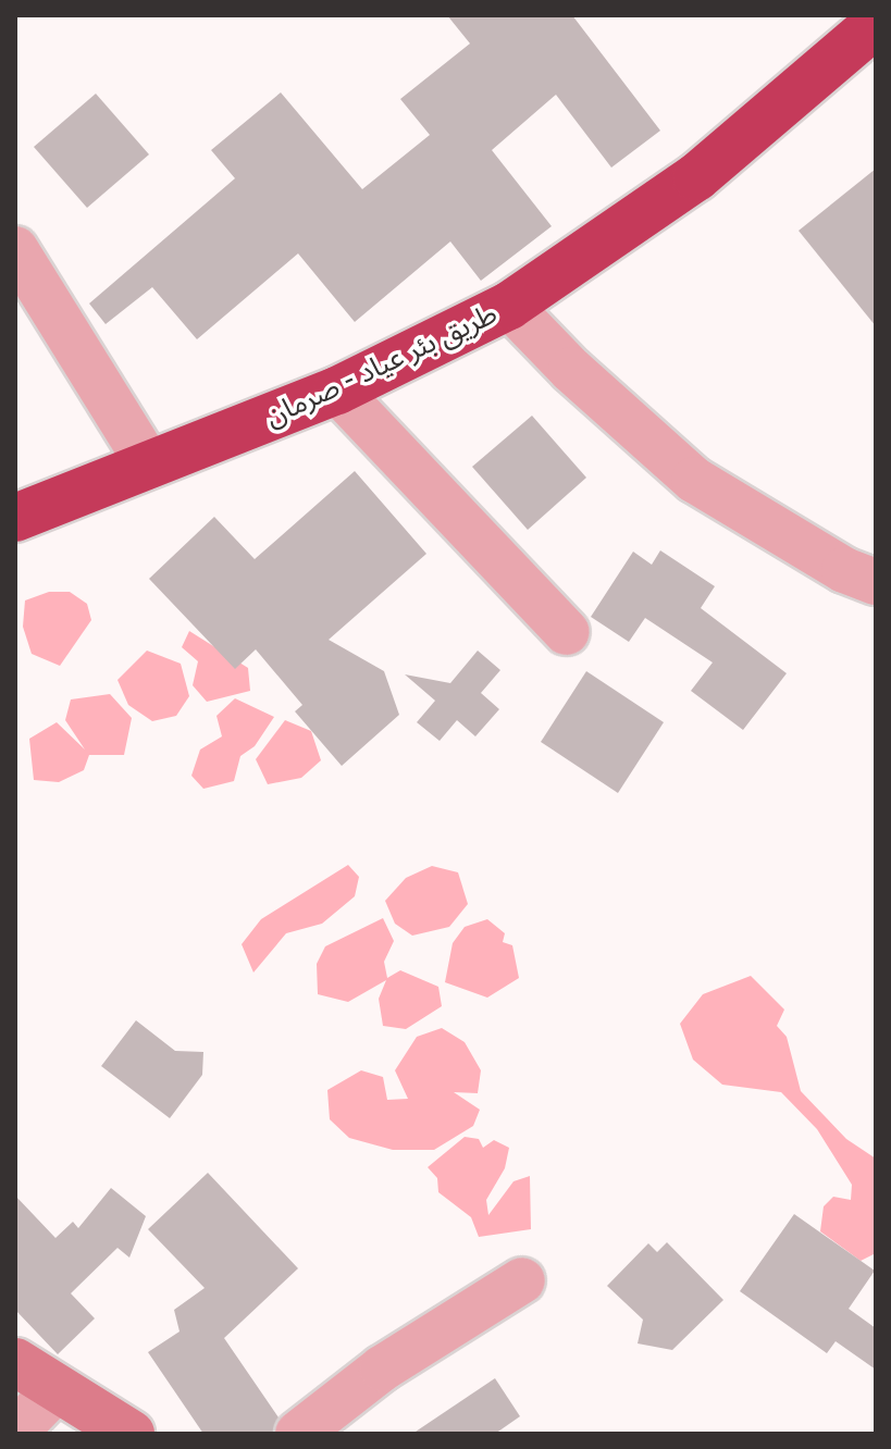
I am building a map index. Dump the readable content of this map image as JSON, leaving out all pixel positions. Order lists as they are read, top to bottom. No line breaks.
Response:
{"streets":{"highway":["طريق بئر عياد - صرمان"]}}
